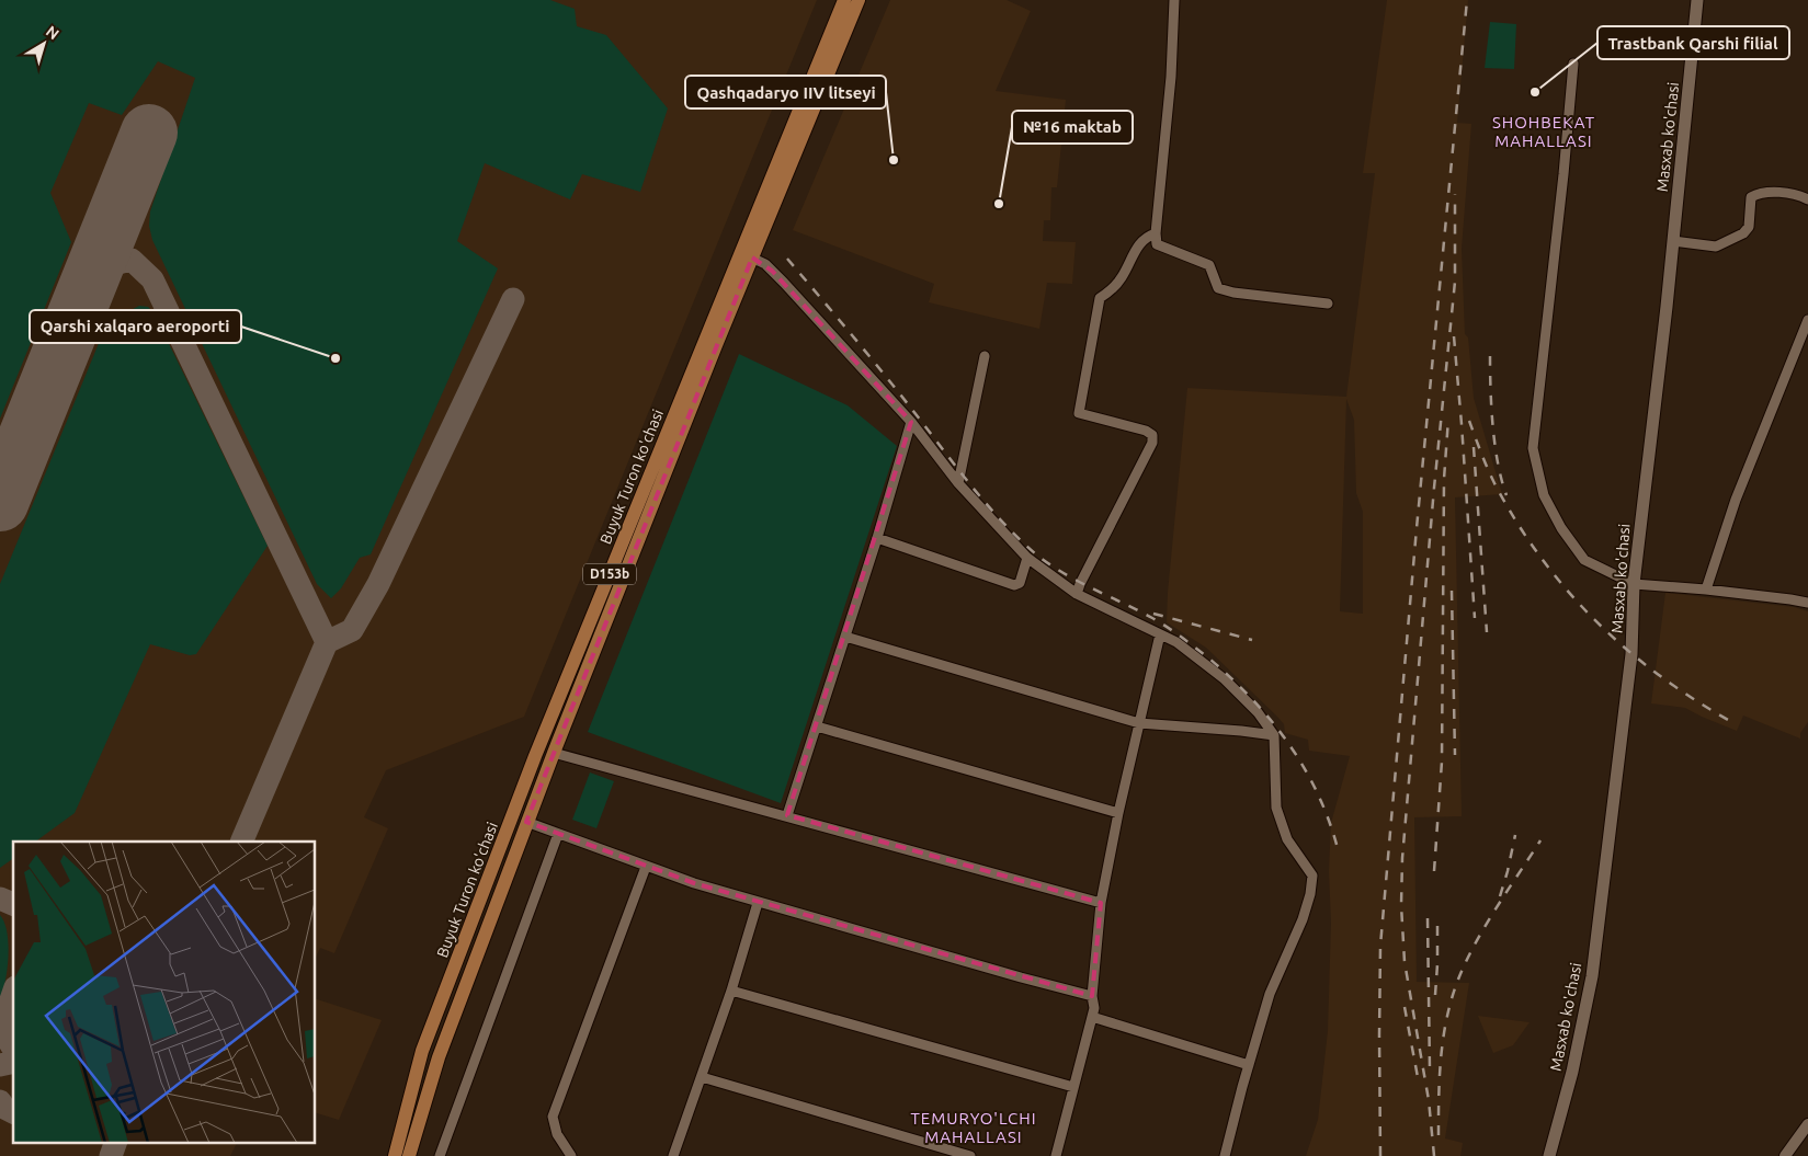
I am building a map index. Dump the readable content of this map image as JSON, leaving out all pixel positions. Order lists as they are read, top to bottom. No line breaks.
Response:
{"streets":{"main road":["Masxab ko'chasi","Buyuk Turon ko'chasi","D153b"]},"districts":["SHOHBEKAT MAHALLASI","TEMURYO'LCHI MAHALLASI"],"places":["Trastbank Qarshi filial","Qashqadaryo IIV litseyi","№16 maktab","Qarshi xalqaro aeroporti"],"north":"top right"}
